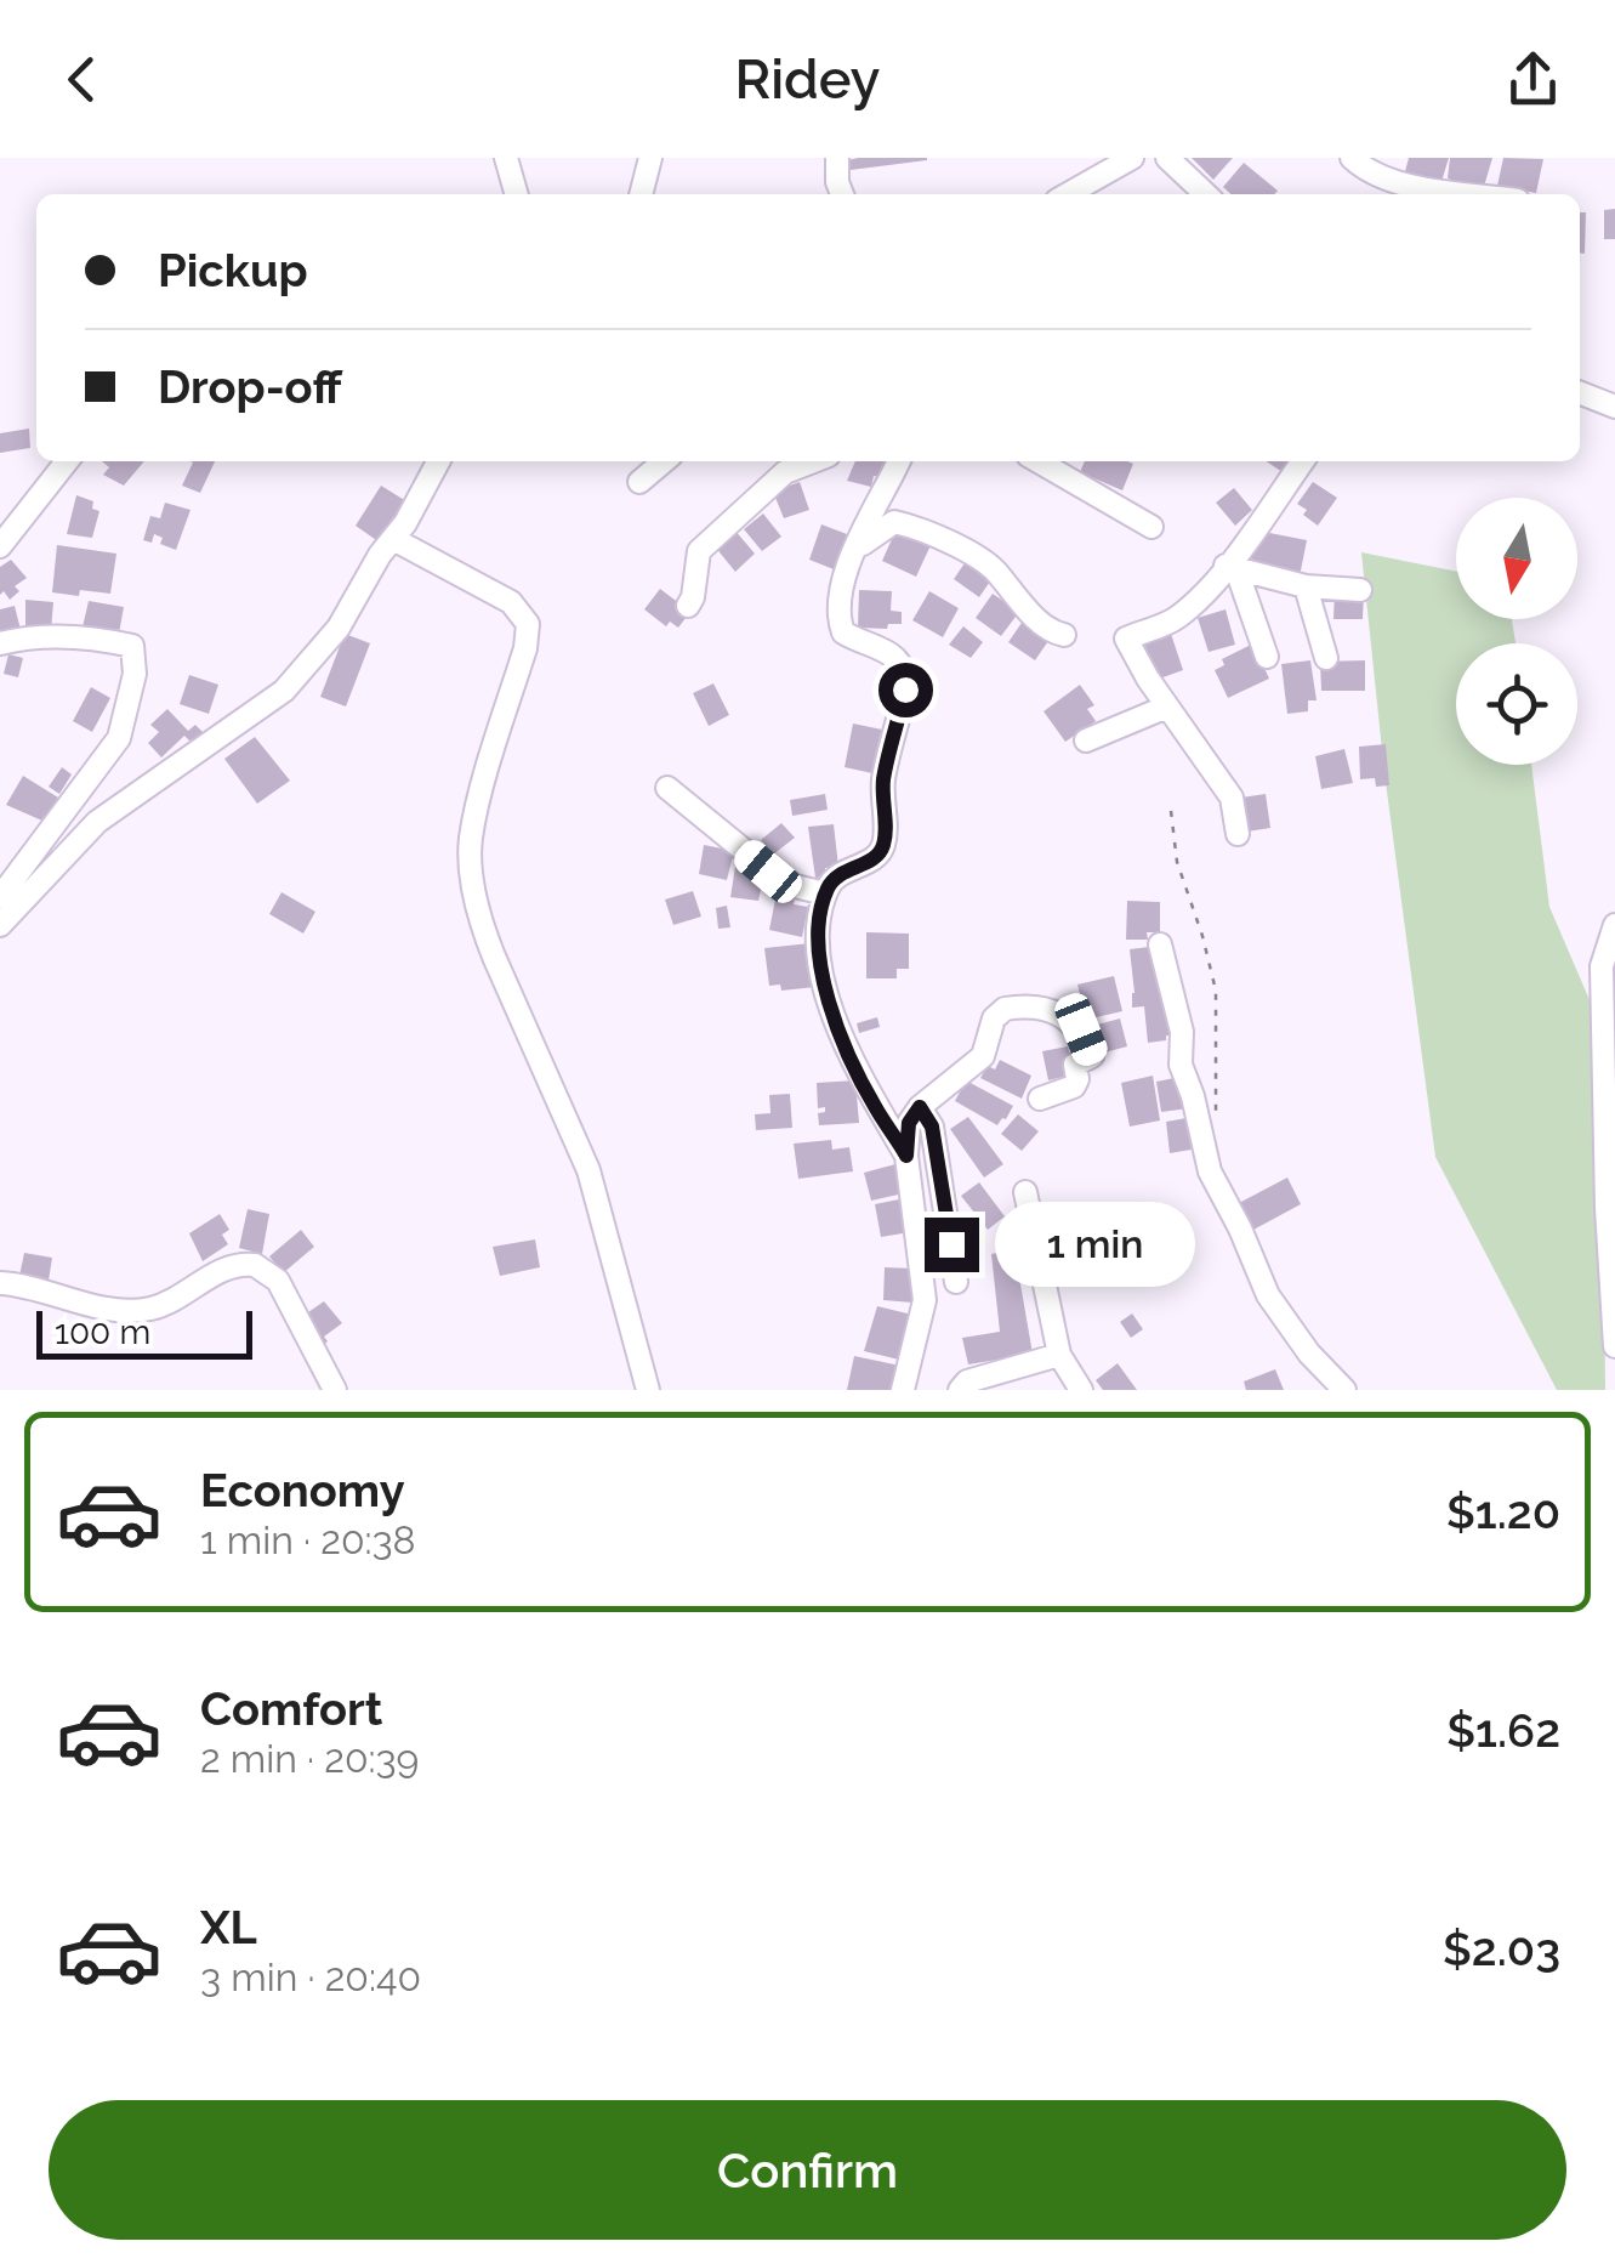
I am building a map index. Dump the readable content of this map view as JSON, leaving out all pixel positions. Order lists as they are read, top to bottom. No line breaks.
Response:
{"scale_bar":"100 m","north":"bottom","page":{"header":"Ridey","banner":["Pickup","Drop-off"],"bubble":"1 min","scale":"100 m","list":[{"name":"Economy","note":"1 min · 20:38","value":"$1.20"},{"name":"Comfort","note":"2 min · 20:39","value":"$1.62"},{"name":"XL","note":"3 min · 20:40","value":"$2.03"}],"buttons":"Confirm"}}
